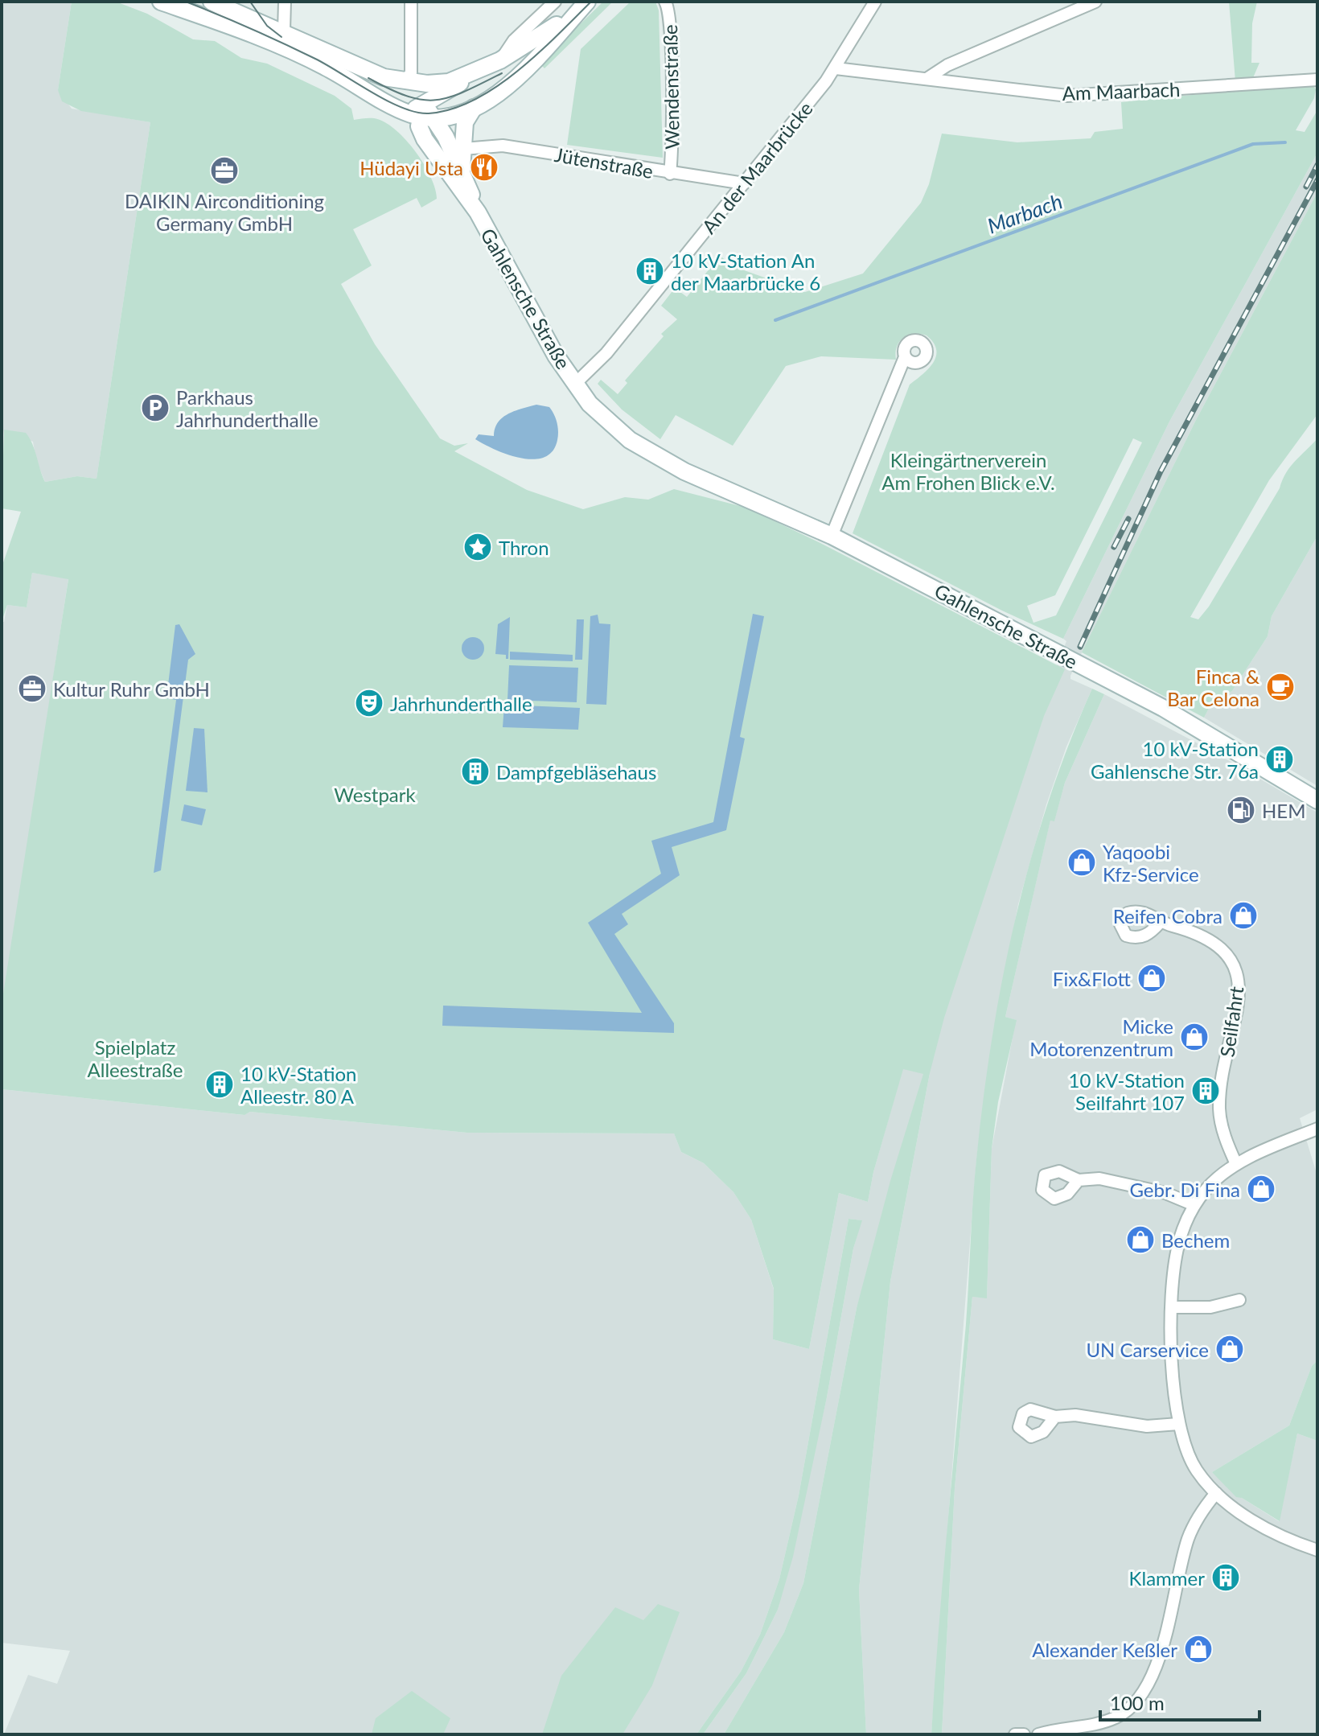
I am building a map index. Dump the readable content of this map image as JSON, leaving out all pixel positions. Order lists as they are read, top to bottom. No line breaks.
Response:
{"streets":{"street":["Wendenstraße","Am Maarbach","Jütenstraße","An der Maarbrücke","Gahlensche Straße","Seilfahrt"]},"crossings":[["Wendenstraße","Jütenstraße"],["Am Maarbach","An der Maarbrücke"],["Jütenstraße","An der Maarbrücke"],["Jütenstraße","Gahlensche Straße"],["An der Maarbrücke","Gahlensche Straße"]],"water":["Marbach"],"parks":["Kleingärtnerverein Am Frohen Blick e.V.","Westpark","Spielplatz Alleestraße"],"places":{"restaurant":["Hüdayi Usta"],"office":["DAIKIN Airconditioning Germany GmbH","Kultur Ruhr GmbH"],"building":["10 kV-Station An der Maarbrücke 6","10 kV-Station Gahlensche Str. 76a","Dampfgebläsehaus","10 kV-Station Alleestr. 80 A","10 kV-Station Seilfahrt 107","Klammer"],"parking":["Parkhaus Jahrhunderthalle"],"place":["Thron"],"cafe":["Finca & Bar Celona"],"theatre":["Jahrhunderthalle"],"fuel station":["HEM"],"shop":["Yaqoobi Kfz-Service","Reifen Cobra","Fix&Flott","Micke Motorenzentrum","Gebr. Di Fina","Bechem","UN Carservice","Alexander Keßler"]},"scale_bar":"100 m"}
